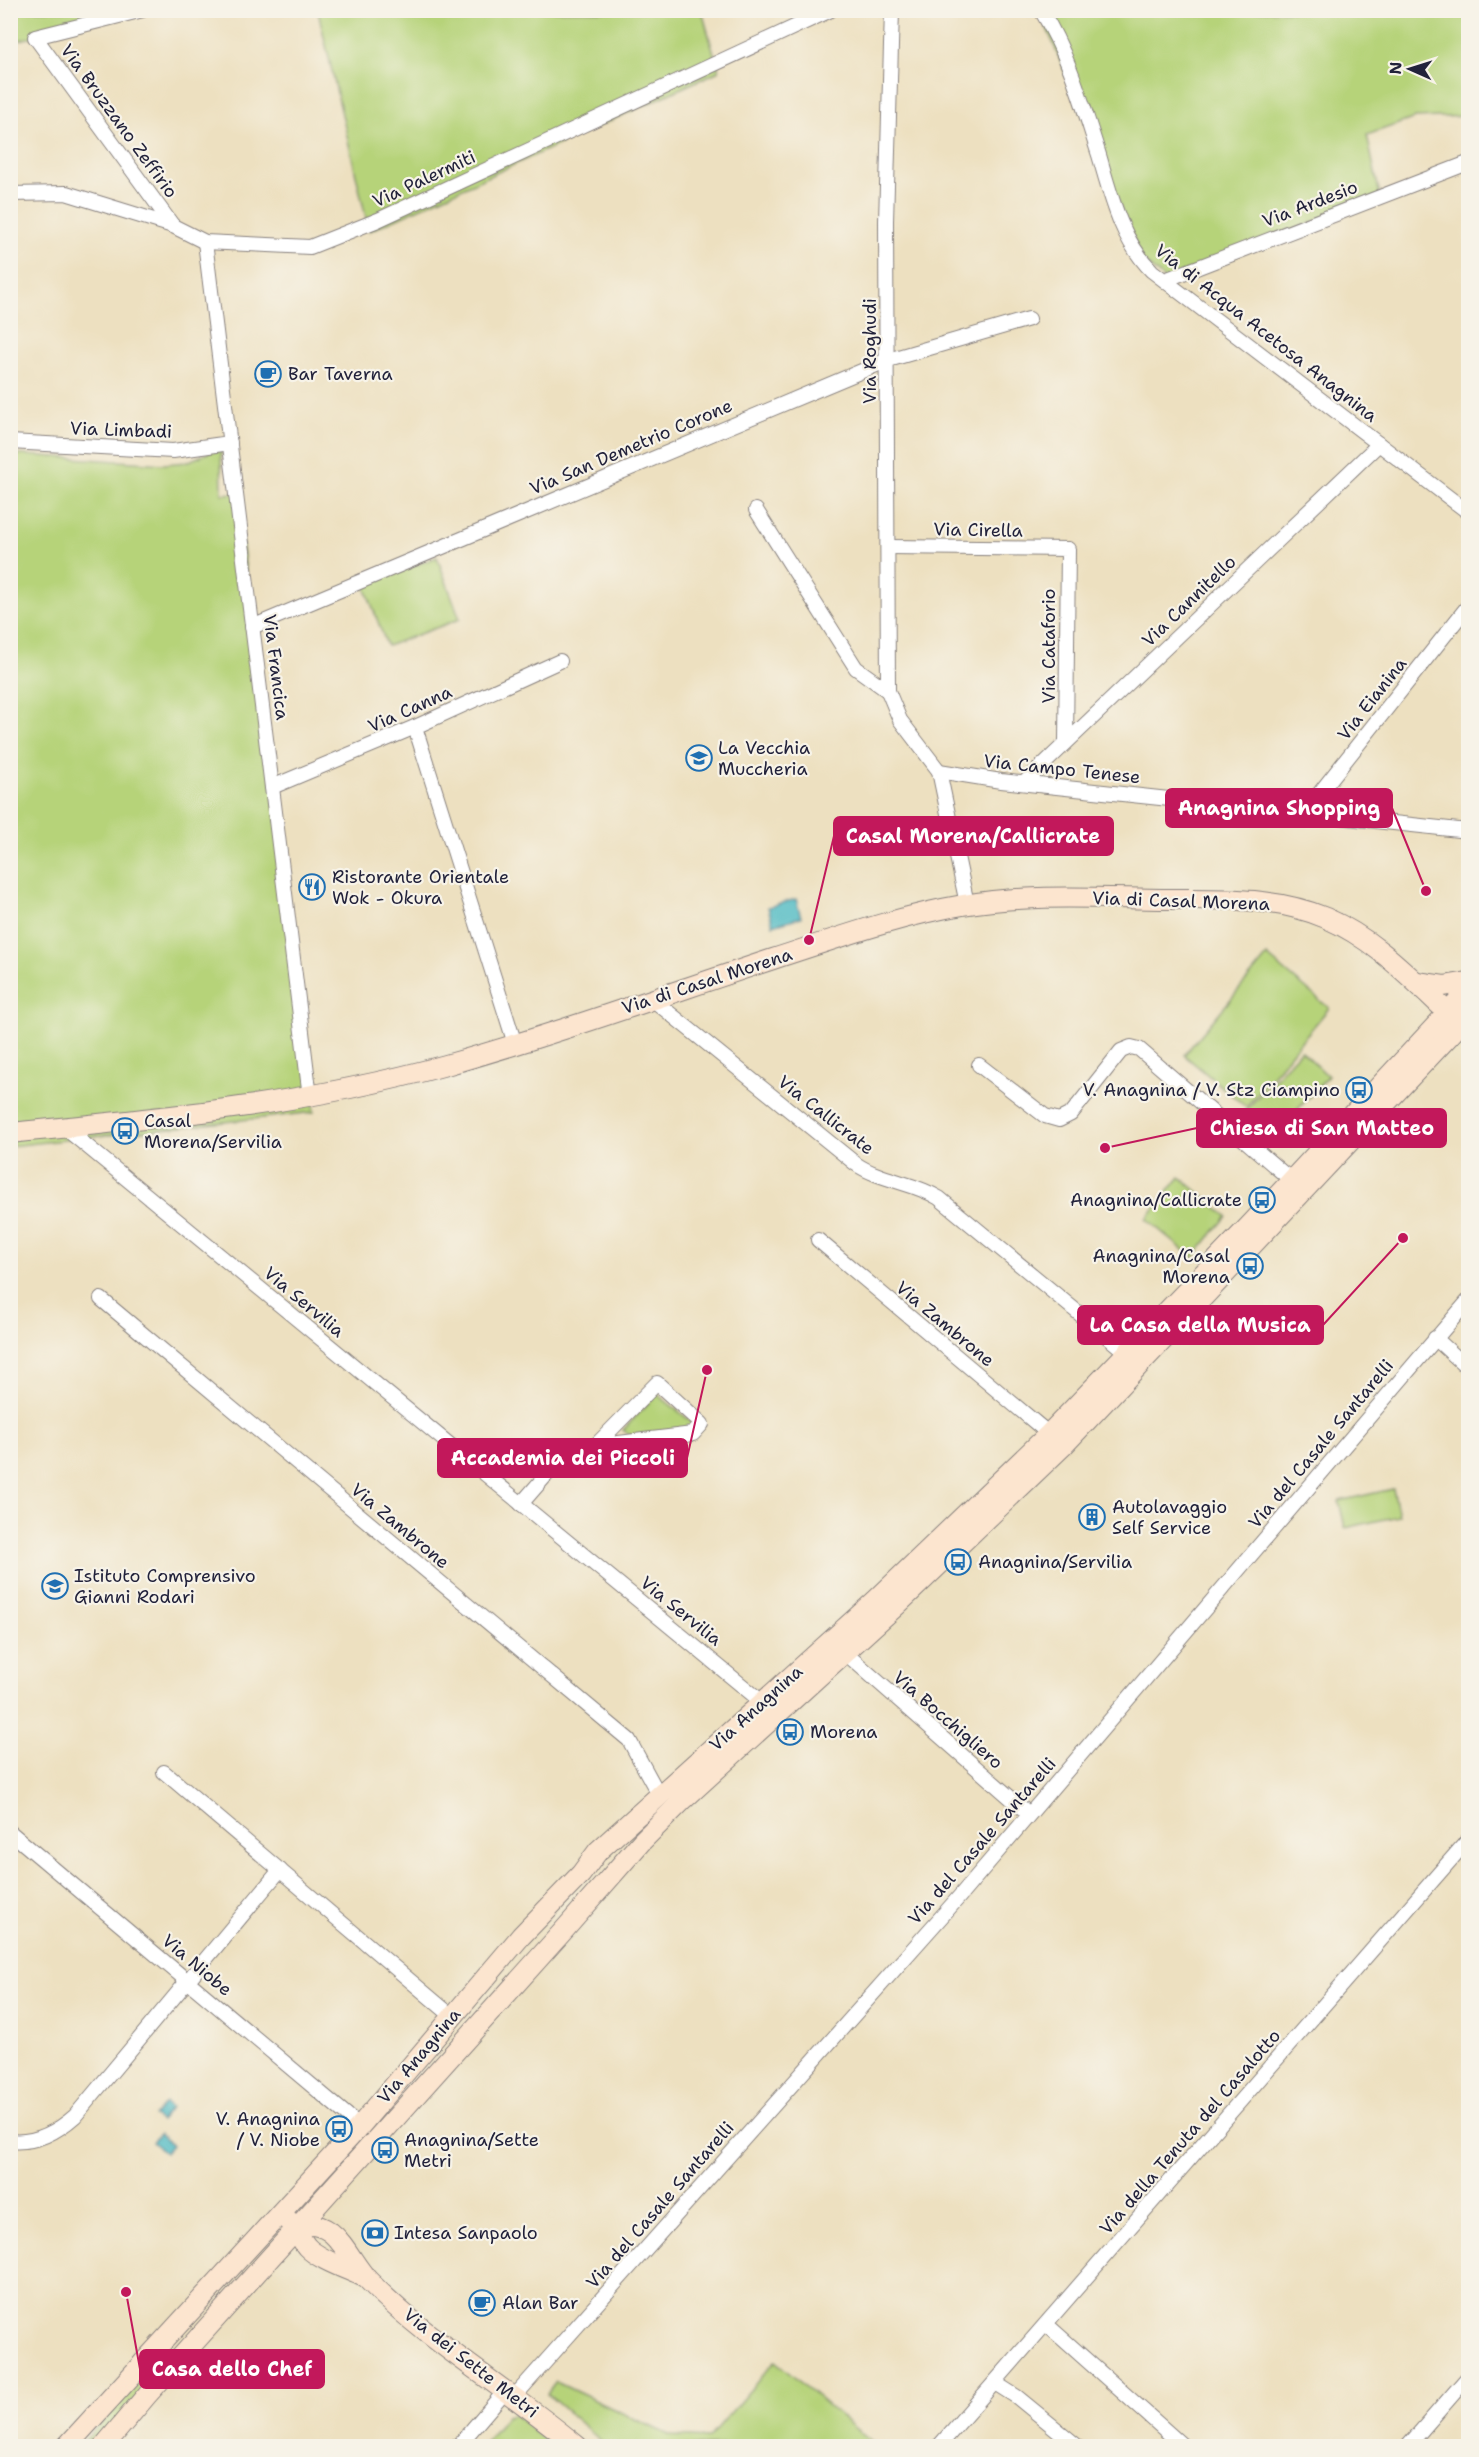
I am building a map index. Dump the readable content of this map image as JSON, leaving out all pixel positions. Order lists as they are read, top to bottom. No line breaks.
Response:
{"streets":{"main road":["Via di Casal Morena","Via Anagnina","Via dei Sette Metri"],"street":["Via Bruzzano Zeffirio","Via Palermiti","Via Ardesio","Via di Acqua Acetosa Anagnina","Via Roghudi","Via Limbadi","Via San Demetrio Corone","Via Cirella","Via Cannitello","Via Cataforio","Via Francica","Via Eianina","Via Canna","Via Campo Tenese","Via Callicrate","Via Servilia","Via Zambrone","Via del Casale Santarelli","Via Bocchigliero","Via Niobe","Via della Tenuta del Casalotto"]},"crossings":[["Via Bruzzano Zeffirio","Via Palermiti"],["Via Palermiti","Via Francica"],["Via Ardesio","Via di Acqua Acetosa Anagnina"],["Via di Acqua Acetosa Anagnina","Via Cannitello"],["Via Roghudi","Via San Demetrio Corone"],["Via Roghudi","Via Cirella"],["Via Roghudi","Via Campo Tenese"],["Via Roghudi","Via di Casal Morena"],["Via Limbadi","Via Francica"],["Via San Demetrio Corone","Via Francica"],["Via Cirella","Via Cataforio"],["Via Cannitello","Via Cataforio"],["Via Cannitello","Via Campo Tenese"],["Via Francica","Via Canna"],["Via Francica","Via di Casal Morena"],["Via Eianina","Via Campo Tenese"],["Via di Casal Morena","Via Callicrate"],["Via di Casal Morena","Via Servilia"],["Via di Casal Morena","Via Anagnina"],["Via Callicrate","Via Anagnina"],["Via Servilia","Via Anagnina"],["Via Zambrone","Via Anagnina"],["Via del Casale Santarelli","Via Bocchigliero"],["Via del Casale Santarelli","Via dei Sette Metri"],["Via Anagnina","Via Bocchigliero"],["Via Anagnina","Via Niobe"],["Via Anagnina","Via dei Sette Metri"]],"places":{"cafe":["Bar Taverna","Alan Bar"],"school or university":["La Vecchia Muccheria","Istituto Comprensivo Gianni Rodari"],"restaurant":["Ristorante Orientale Wok - Okura"],"other":["Anagnina Shopping","Casal Morena/Callicrate","Chiesa di San Matteo","La Casa della Musica","Accademia dei Piccoli","Casa dello Chef"],"bus stop":["V. Anagnina / V. Stz Ciampino","Casal Morena/Servilia","Anagnina/Callicrate","Anagnina/Casal Morena","Anagnina/Servilia","Morena","V. Anagnina / V. Niobe","Anagnina/Sette Metri"],"building":["Autolavaggio Self Service"],"bank":["Intesa Sanpaolo"]},"north":"left"}
